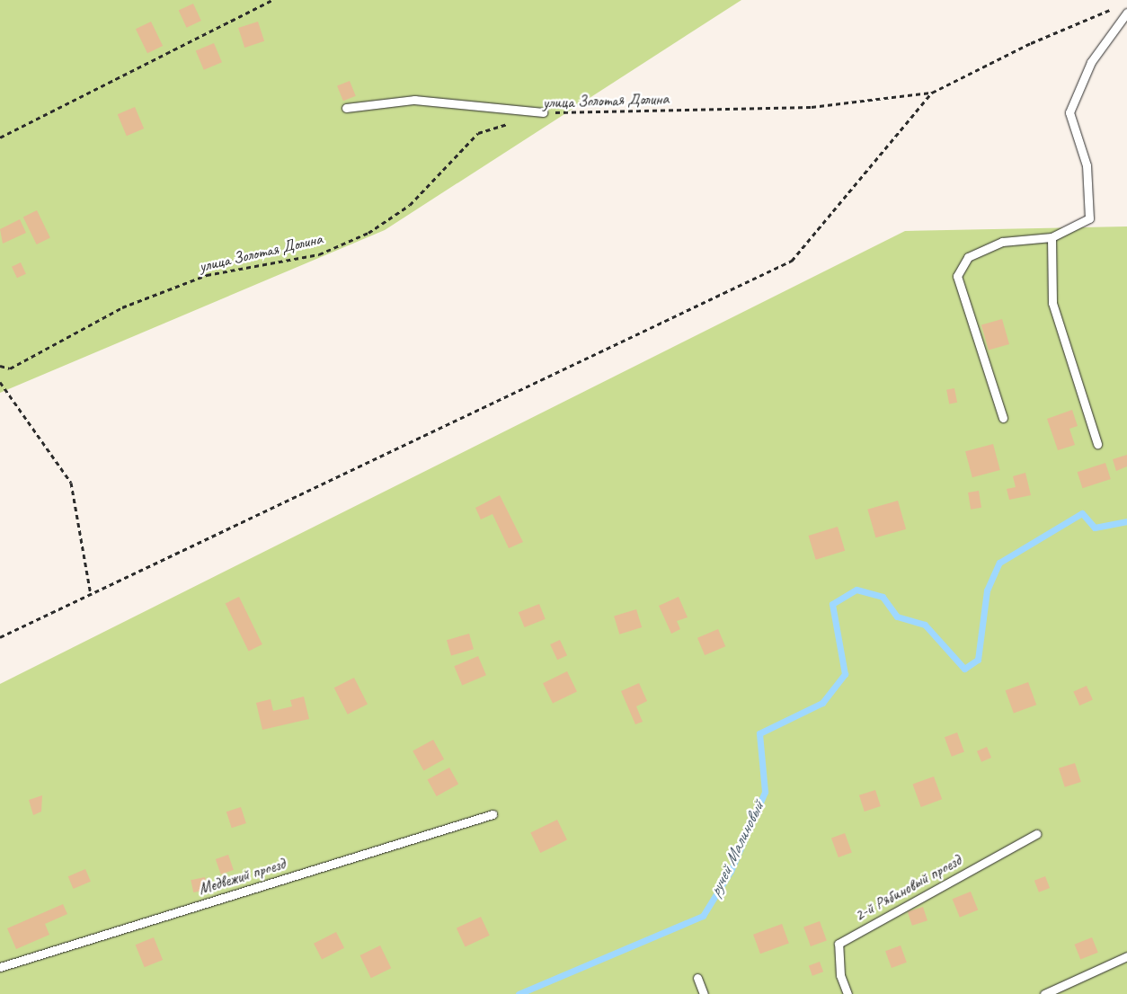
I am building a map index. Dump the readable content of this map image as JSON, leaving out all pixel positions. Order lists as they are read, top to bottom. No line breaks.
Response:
{"streets":{"lane":["Медвежий проезд","2-й Рябиновый проезд"],"path":["улица Золотая Долина"]},"water":["ручей Малиновый"]}
